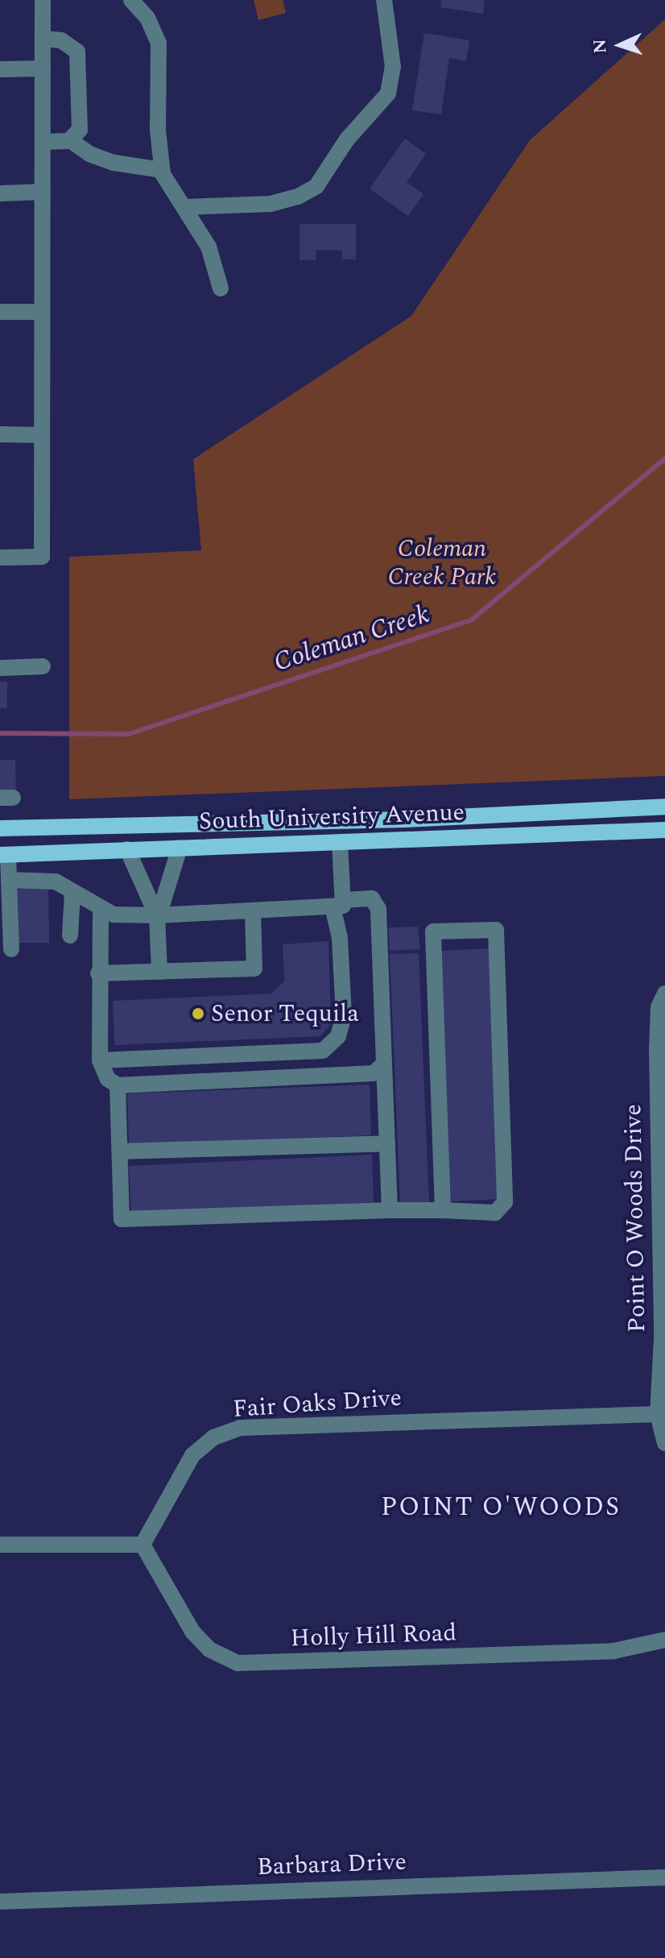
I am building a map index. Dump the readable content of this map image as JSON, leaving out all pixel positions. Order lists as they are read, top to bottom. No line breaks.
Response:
{"streets":{"main road":["South University Avenue"],"street":["Point O Woods Drive","Fair Oaks Drive","Holly Hill Road","Barbara Drive"]},"crossings":[["Point O Woods Drive","Fair Oaks Drive"],["Fair Oaks Drive","Holly Hill Road"]],"districts":["POINT O'WOODS"],"water":["Coleman Creek"],"parks":["Coleman Creek Park"],"places":["Senor Tequila"],"north":"left"}
